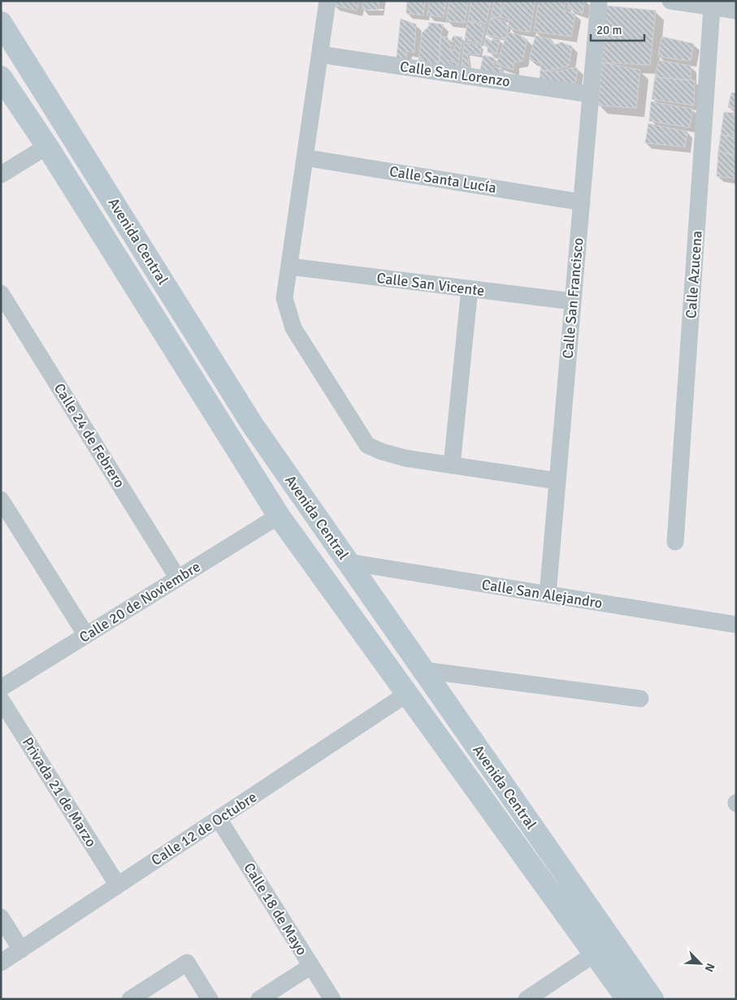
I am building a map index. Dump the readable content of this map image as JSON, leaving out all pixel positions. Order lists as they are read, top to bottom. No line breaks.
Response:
{"streets":{"main road":["Avenida Central"],"street":["Calle San Lorenzo","Calle Santa Lucía","Calle Azucena","Calle San Vicente","Calle San Francisco","Calle 24 de Febrero","Calle San Alejandro","Calle 20 de Noviembre","Privada 21 de Marzo","Calle 12 de Octubre","Calle 18 de Mayo"]},"crossings":[["Calle San Lorenzo","Calle San Francisco"],["Calle Santa Lucía","Calle San Francisco"],["Avenida Central","Calle San Alejandro"],["Avenida Central","Calle 20 de Noviembre"],["Avenida Central","Calle 12 de Octubre"],["Calle San Vicente","Calle San Francisco"],["Calle San Francisco","Calle San Alejandro"],["Calle 24 de Febrero","Calle 20 de Noviembre"],["Privada 21 de Marzo","Calle 12 de Octubre"],["Calle 12 de Octubre","Calle 18 de Mayo"]],"scale_bar":"20 m","north":"bottom right"}
